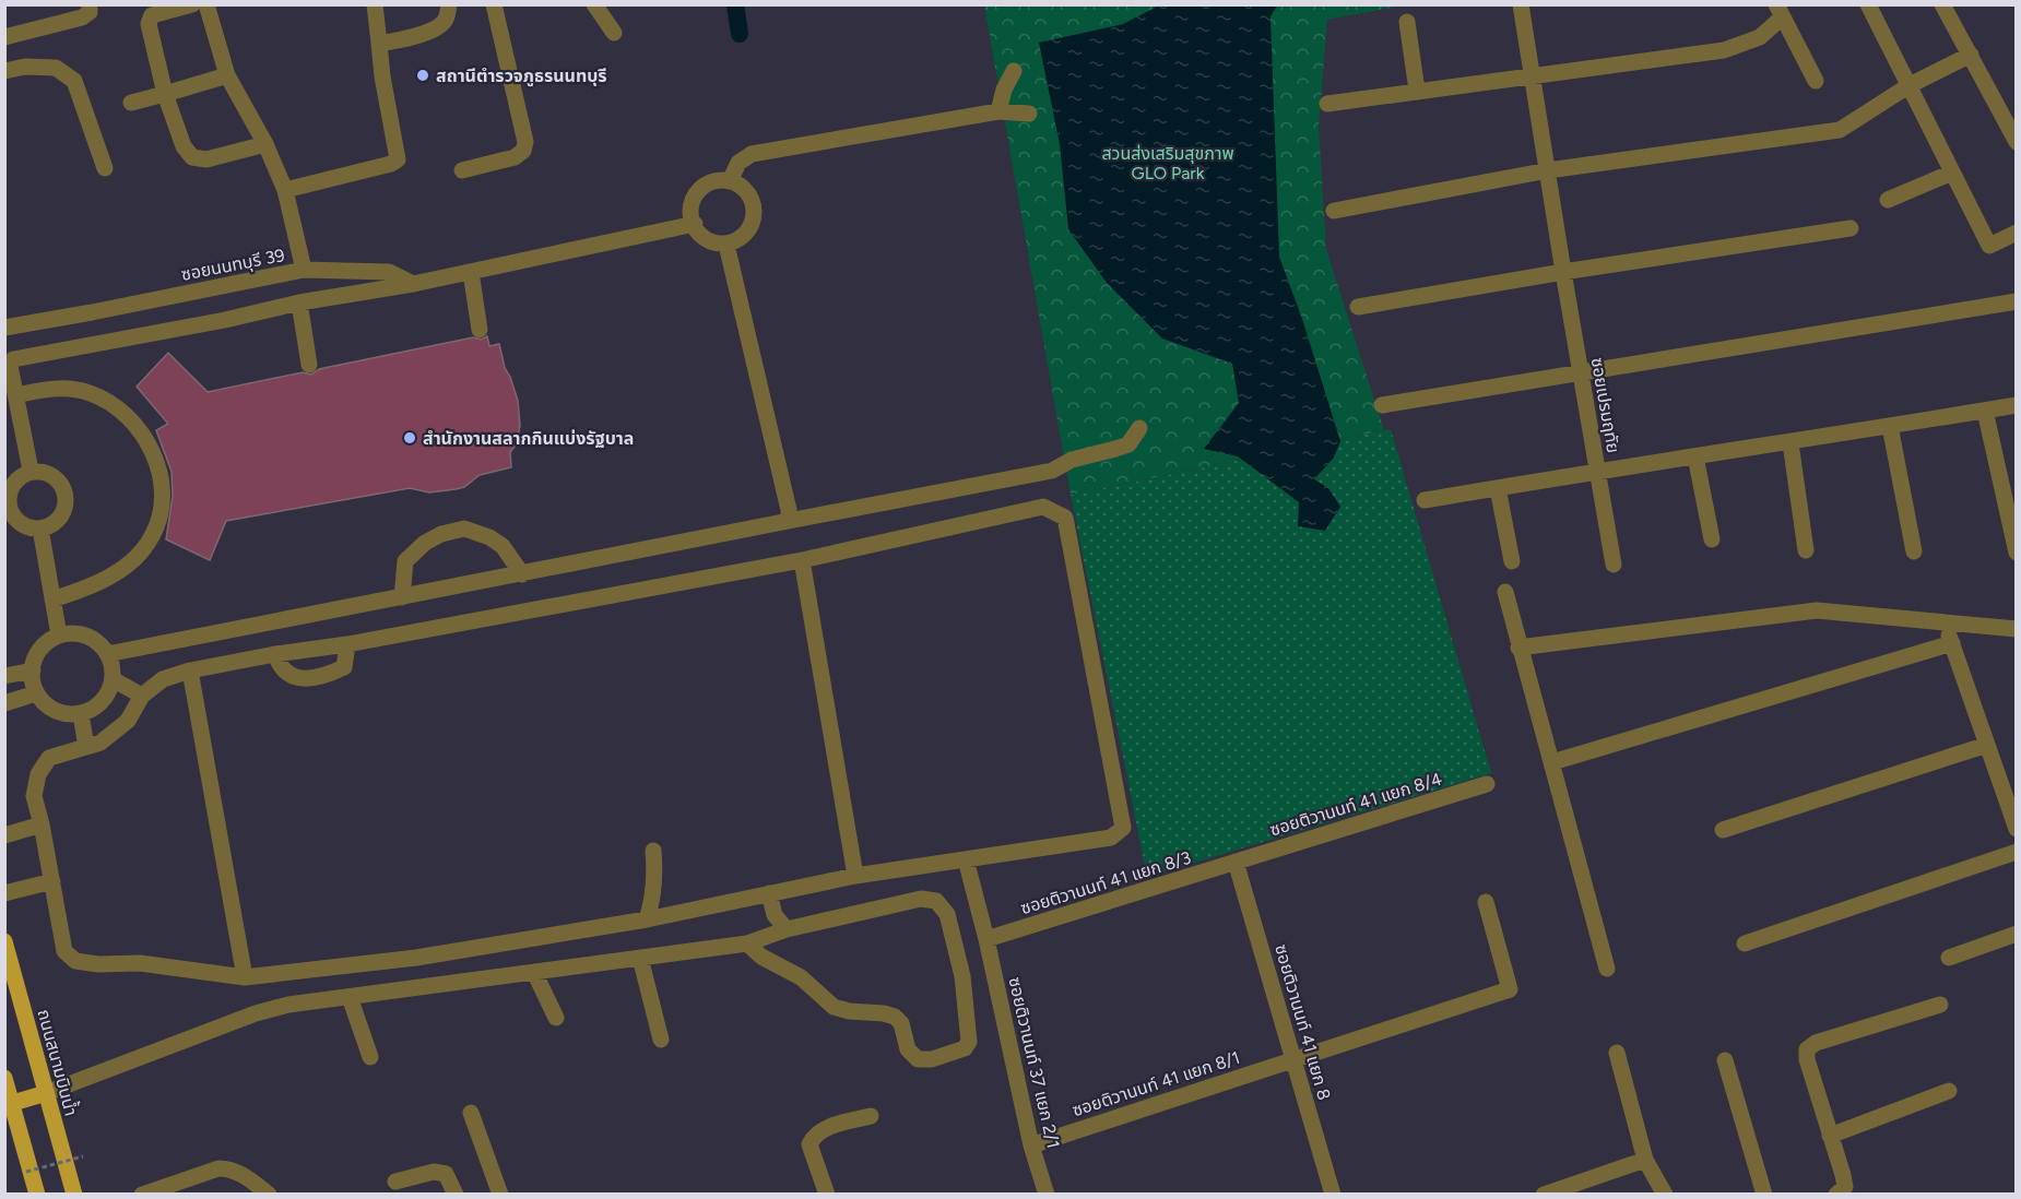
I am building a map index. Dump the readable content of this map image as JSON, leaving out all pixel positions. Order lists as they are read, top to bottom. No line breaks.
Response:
{"streets":{"main road":["ถนนสนามบินน้ำ"],"street":["ซอยนนทบุรี 39","ซอยเปรมฤทัย","ซอยติวานนท์ 41 แยก 8/4","ซอยติวานนท์ 41 แยก 8/3","ซอยติวานนท์ 41 แยก 8","ซอยติวานนท์ 37 แยก 2/1","ซอยติวานนท์ 41 แยก 8/1"]},"crossings":[["ซอยติวานนท์ 41 แยก 8/4","ซอยติวานนท์ 41 แยก 8/3"],["ซอยติวานนท์ 41 แยก 8/4","ซอยติวานนท์ 41 แยก 8"],["ซอยติวานนท์ 41 แยก 8/3","ซอยติวานนท์ 41 แยก 8"],["ซอยติวานนท์ 41 แยก 8/3","ซอยติวานนท์ 37 แยก 2/1"],["ซอยติวานนท์ 41 แยก 8","ซอยติวานนท์ 41 แยก 8/1"],["ซอยติวานนท์ 37 แยก 2/1","ซอยติวานนท์ 41 แยก 8/1"]],"parks":["สวนส่งเสริมสุขภาพ GLO Park"],"places":["สถานีตำรวจภูธรนนทบุรี","สำนักงานสลากกินแบ่งรัฐบาล"]}
